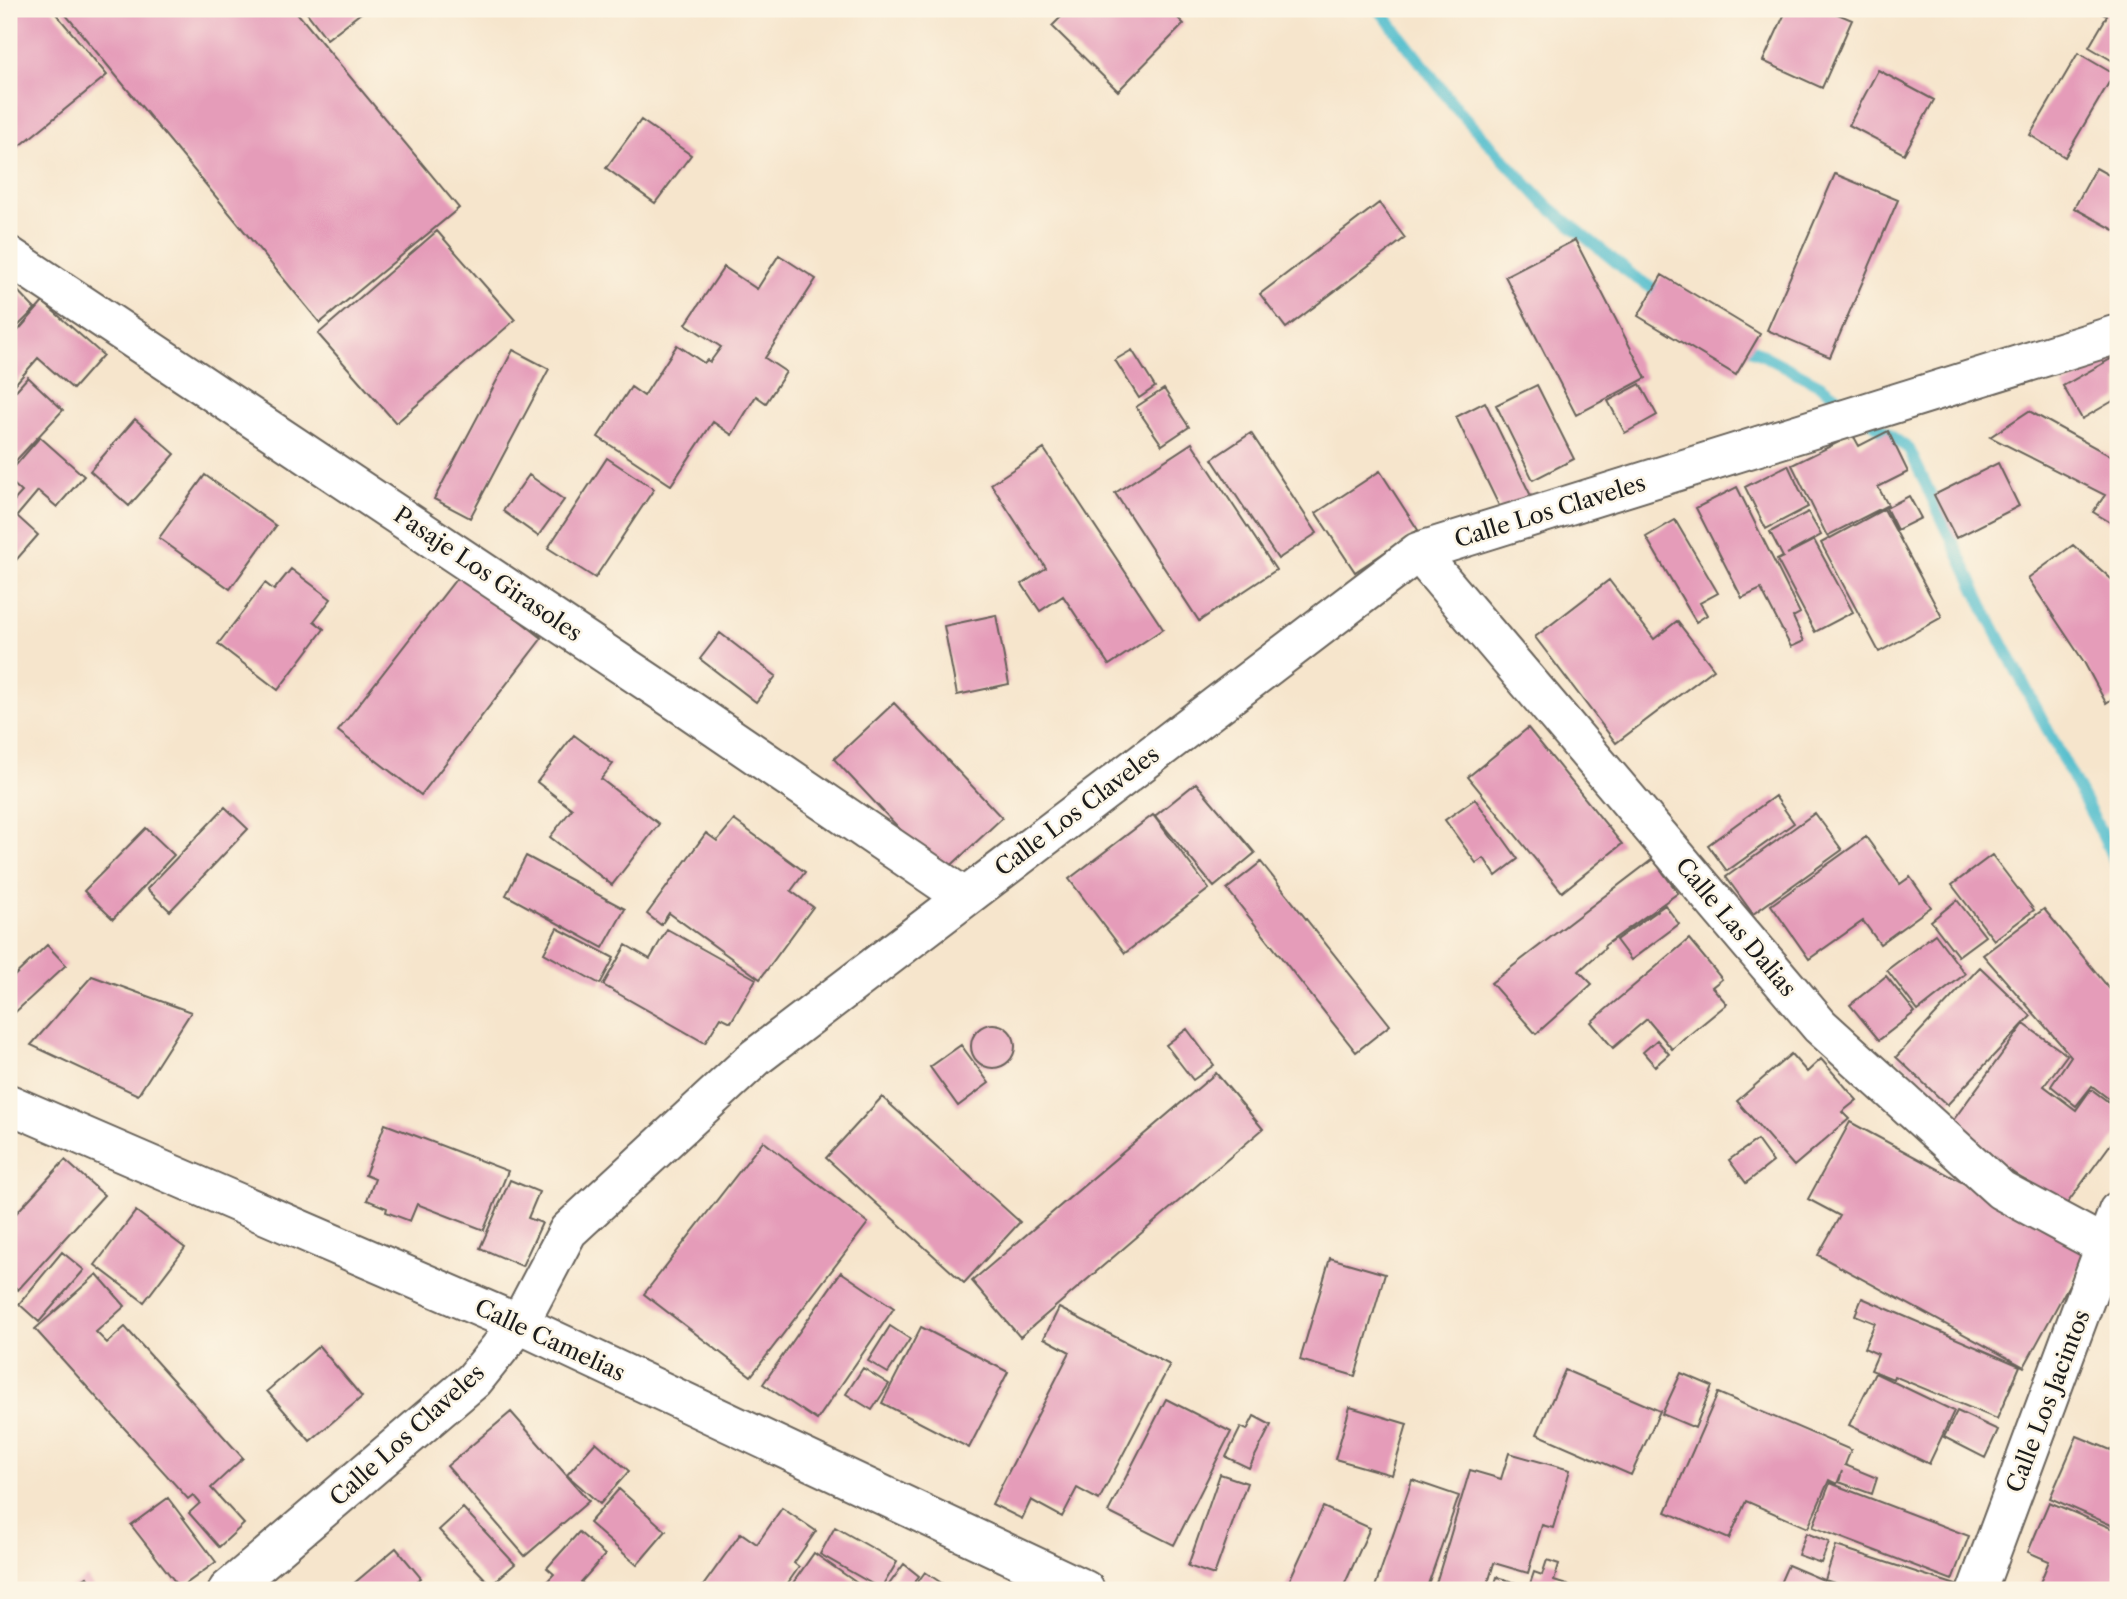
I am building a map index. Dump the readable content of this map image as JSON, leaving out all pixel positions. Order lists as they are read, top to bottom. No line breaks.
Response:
{"streets":{"street":["Calle Los Claveles","Pasaje Los Girasoles","Calle Las Dalias","Calle Camelias","Calle Los Jacintos"]},"crossings":[["Calle Los Claveles","Pasaje Los Girasoles"],["Calle Los Claveles","Calle Las Dalias"],["Calle Los Claveles","Calle Camelias"],["Calle Las Dalias","Calle Los Jacintos"]]}
